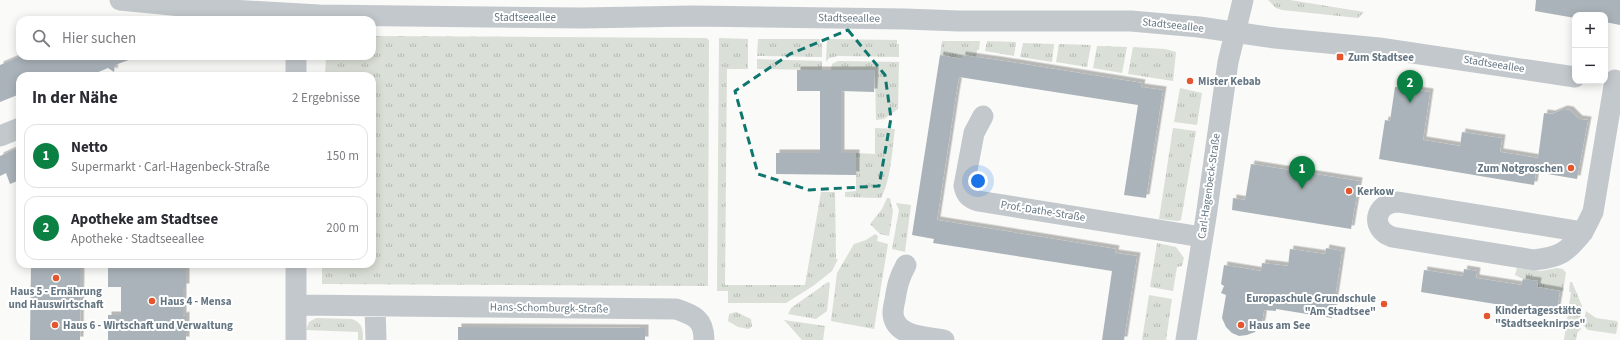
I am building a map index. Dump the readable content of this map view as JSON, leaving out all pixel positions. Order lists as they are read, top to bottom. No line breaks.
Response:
{"streets":{"street":["Stadtseeallee","Carl-Hagenbeck-Straße","Prof.-Dathe-Straße","Hans-Schomburgk-Straße"]},"crossings":[["Stadtseeallee","Carl-Hagenbeck-Straße"],["Carl-Hagenbeck-Straße","Prof.-Dathe-Straße"]],"places":{"transit":["Zum Stadtsee"],"other":["Mister Kebab","Zum Notgroschen","Kerkow","Haus 5 - Ernährung und Hauswirtschaft","Haus 4 - Mensa","Europaschule Grundschule \"Am Stadtsee\"","Kindertagesstätte \"Stadtseeknirpse\"","Haus 6 - Wirtschaft und Verwaltung","Haus am See"]},"page":{"map_buttons":["+","−"],"search":"Hier suchen","pins":["2","1"],"heading":["In der Nähe","2 Ergebnisse"],"list":[{"mark":"1","name":"Netto","note":"Supermarkt · Carl-Hagenbeck-Straße","value":"150 m"},{"mark":"2","name":"Apotheke am Stadtsee","note":"Apotheke · Stadtseeallee","value":"200 m"}]}}
